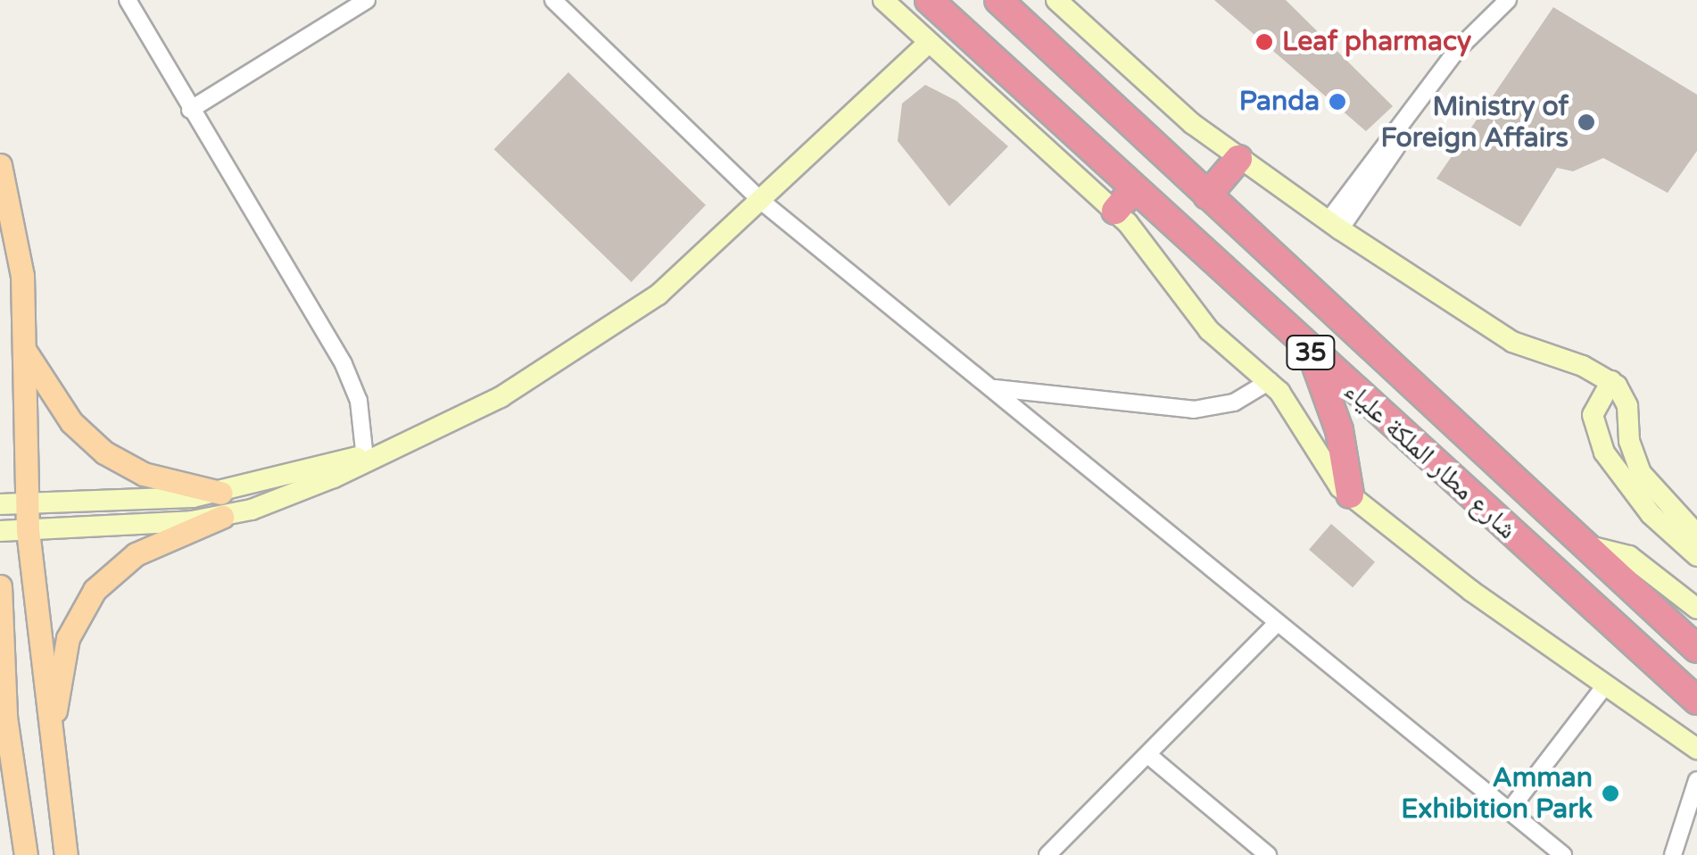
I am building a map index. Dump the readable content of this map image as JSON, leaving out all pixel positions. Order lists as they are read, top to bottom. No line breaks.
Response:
{"streets":{"highway":["35","شارع مطار الملكة علياء"]},"places":["Leaf pharmacy","Panda","Ministry of Foreign Affairs","Amman Exhibition Park"]}
